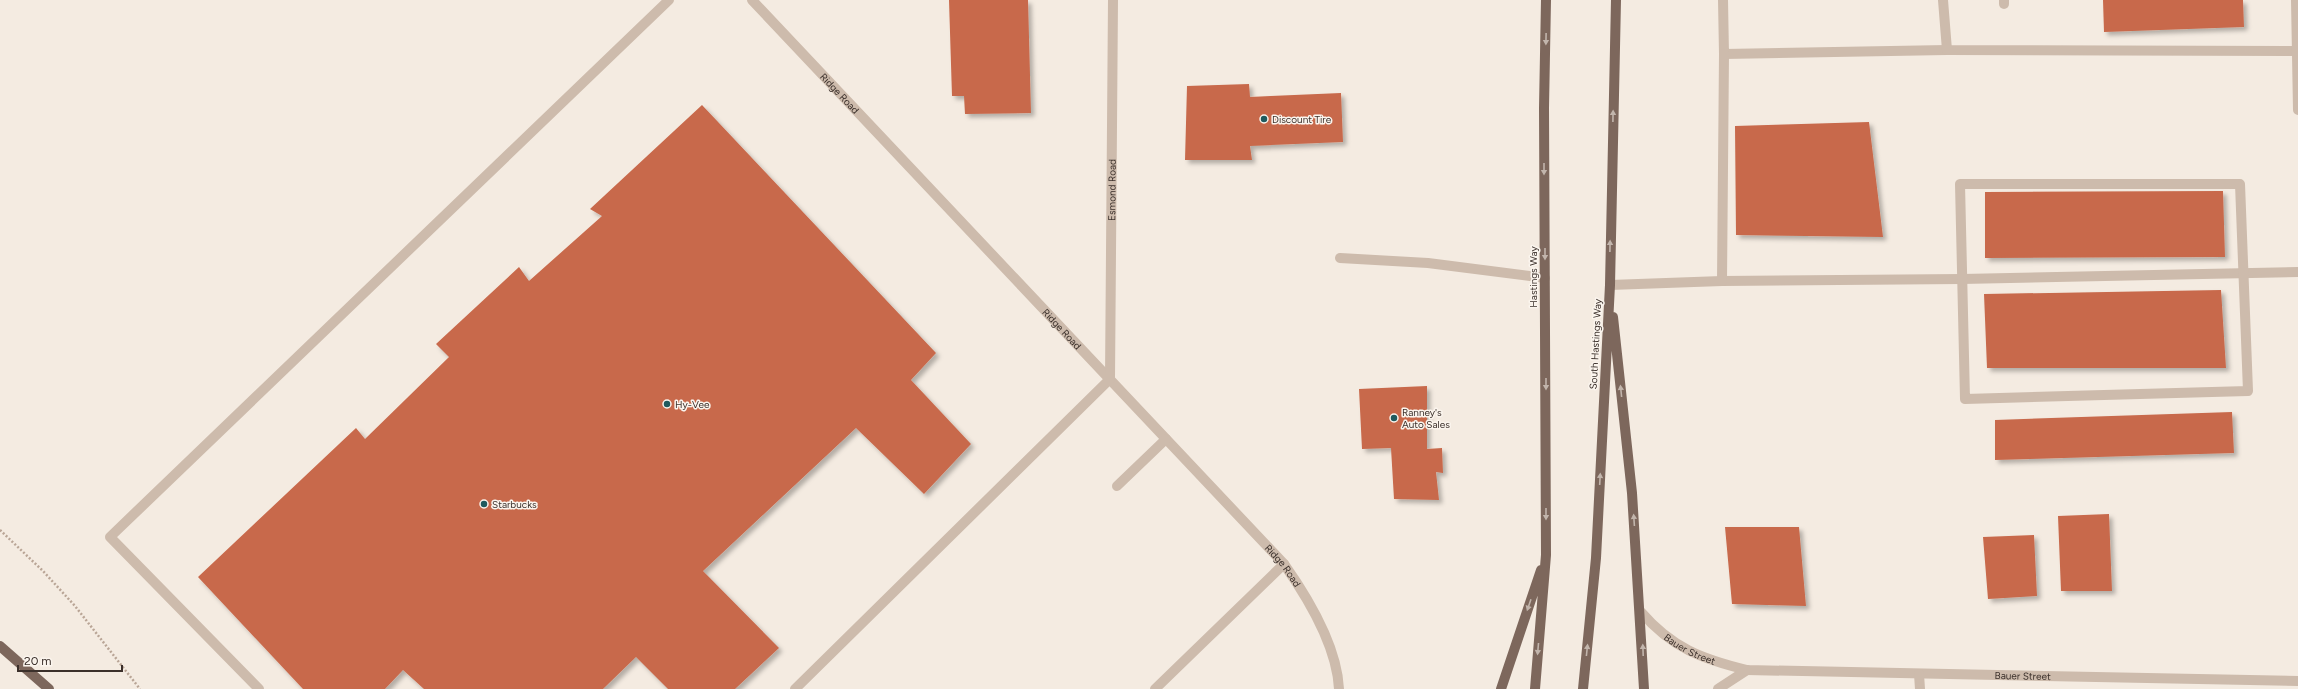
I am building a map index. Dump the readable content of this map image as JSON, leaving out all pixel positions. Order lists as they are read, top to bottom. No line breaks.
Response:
{"streets":{"main road":["Hastings Way","South Hastings Way"],"street":["Ridge Road","Esmond Road","Bauer Street"]},"crossings":[["Ridge Road","Esmond Road"]],"places":["Discount Tire","Hy-Vee","Ranney's Auto Sales","Starbucks"],"scale_bar":"20 m"}
